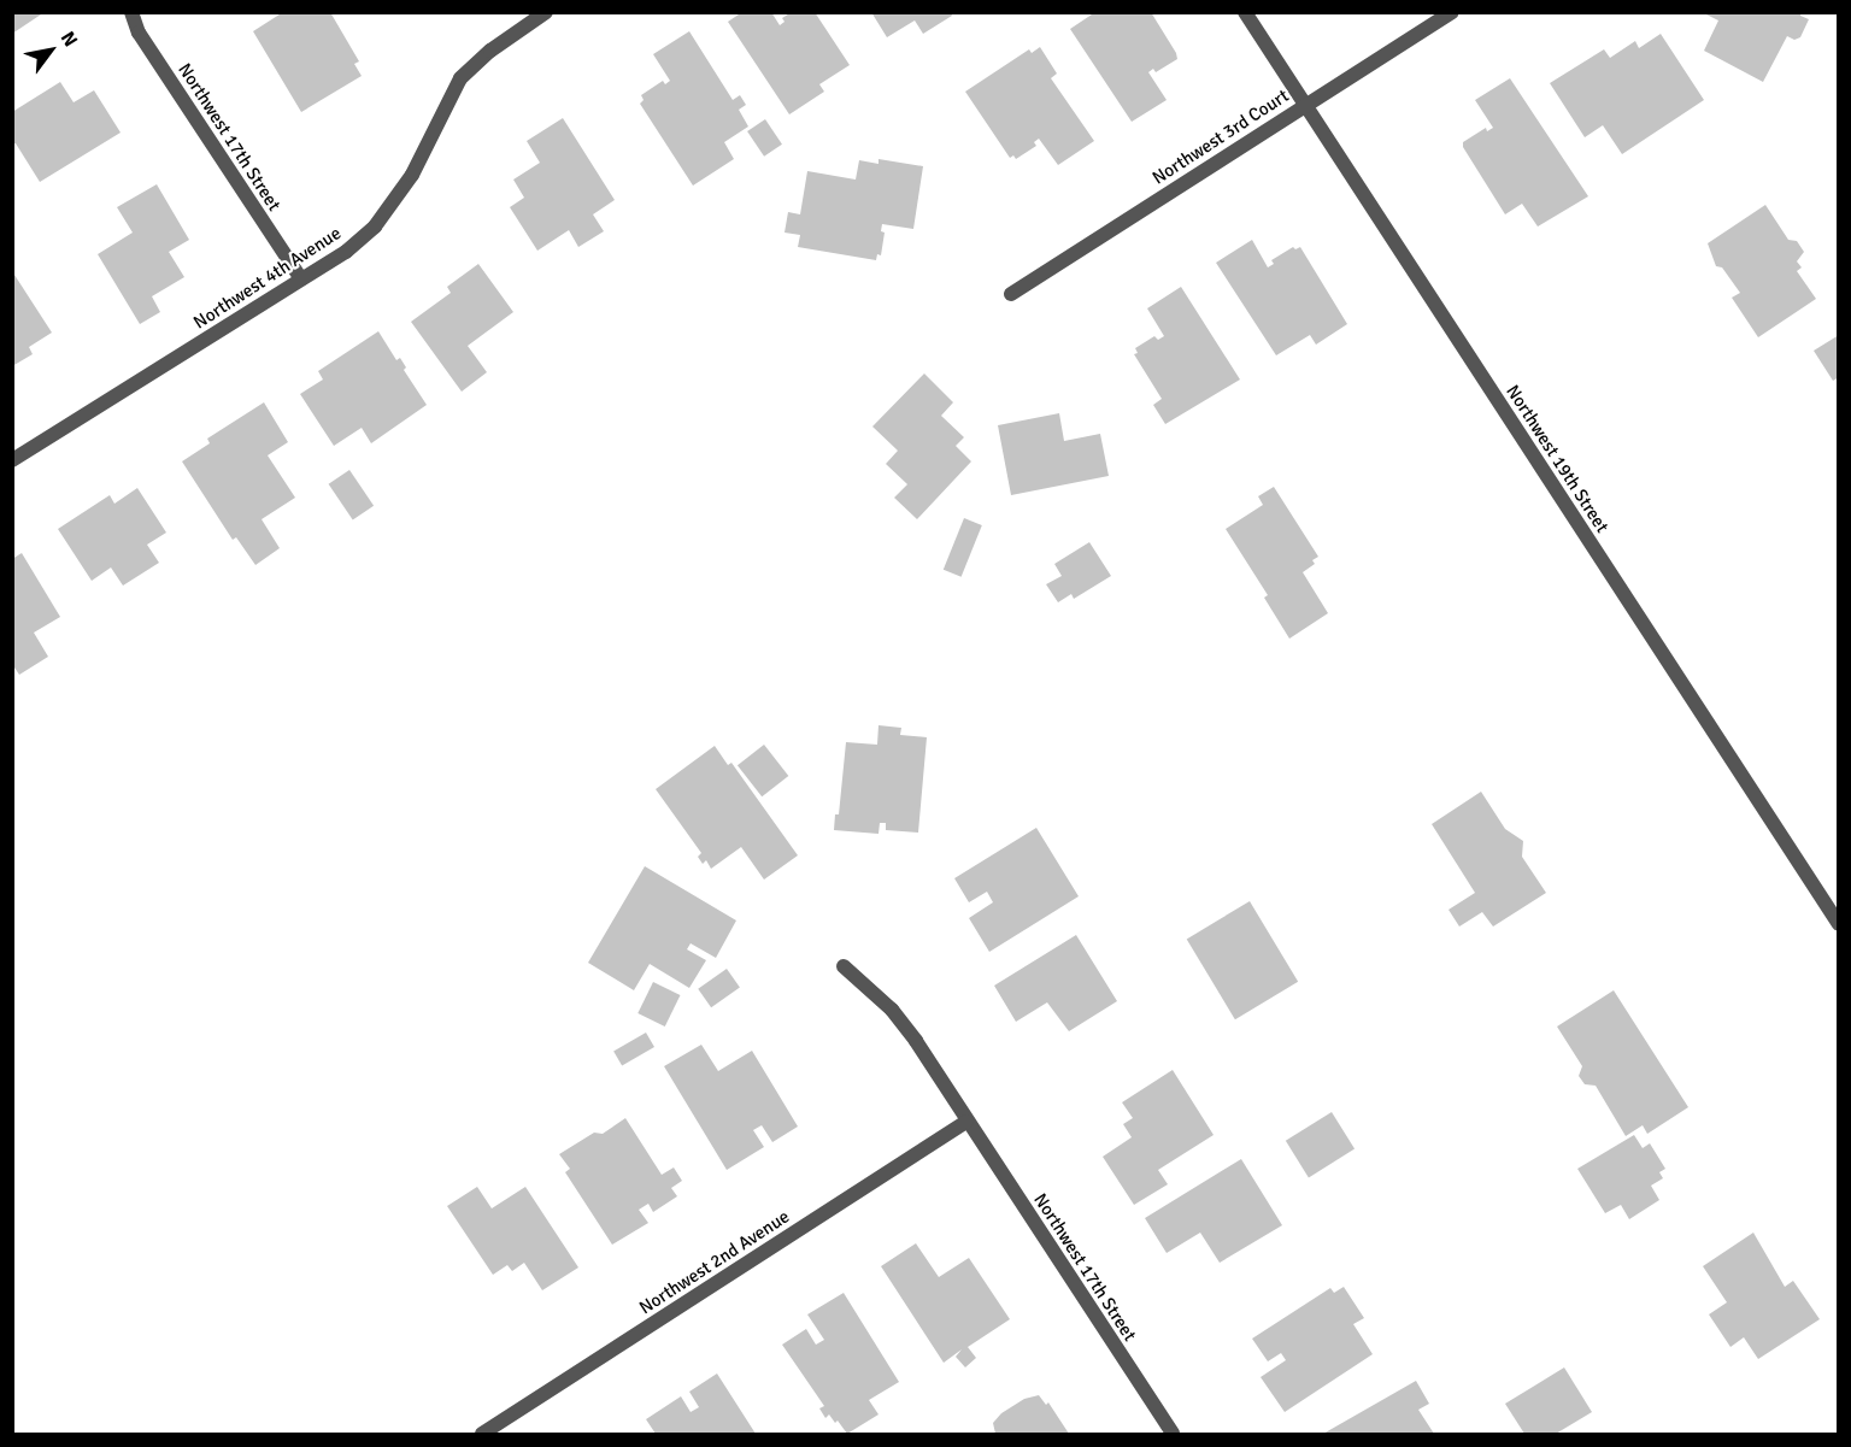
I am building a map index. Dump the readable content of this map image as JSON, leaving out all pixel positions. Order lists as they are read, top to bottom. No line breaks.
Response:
{"streets":{"street":["Northwest 17th Street","Northwest 3rd Court","Northwest 4th Avenue","Northwest 19th Street","Northwest 2nd Avenue"]},"crossings":[["Northwest 17th Street","Northwest 4th Avenue"],["Northwest 17th Street","Northwest 2nd Avenue"],["Northwest 3rd Court","Northwest 19th Street"]],"north":"top right"}
